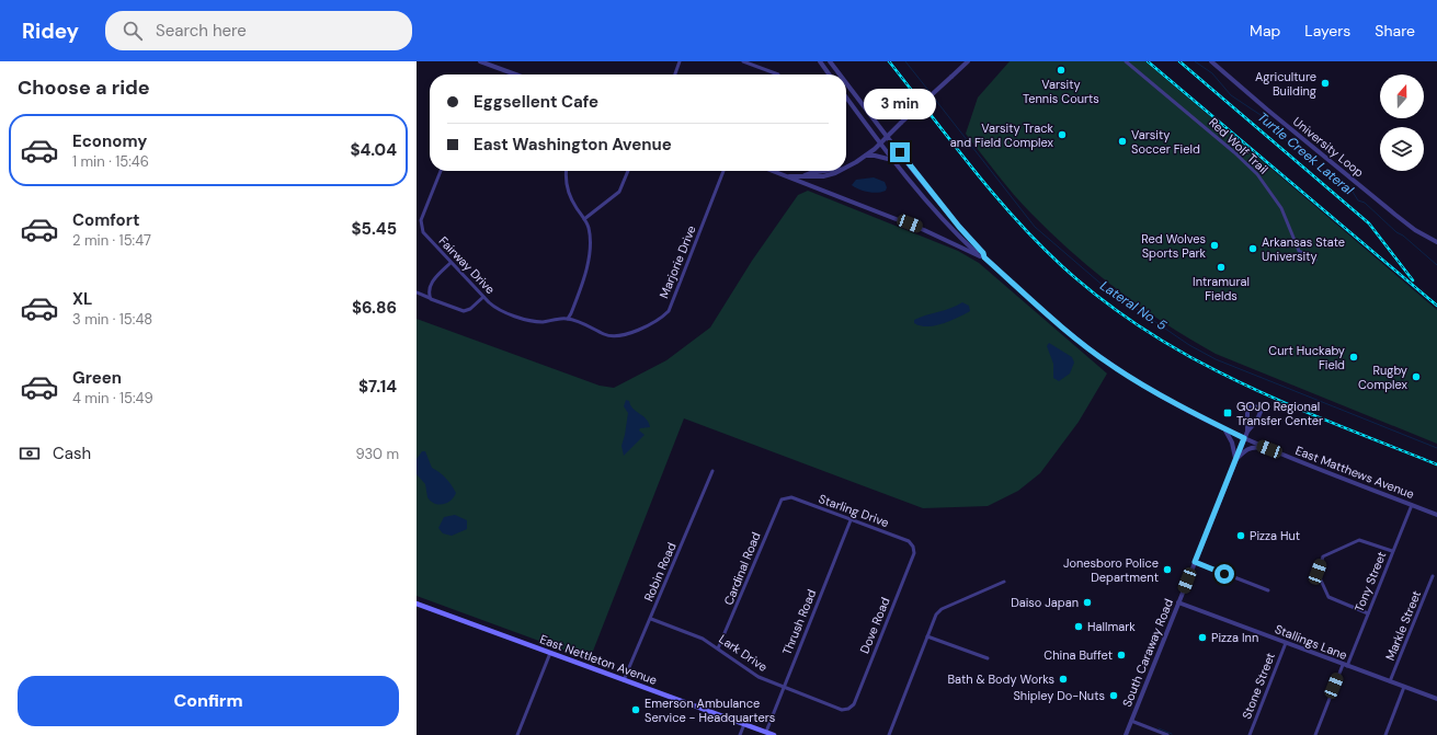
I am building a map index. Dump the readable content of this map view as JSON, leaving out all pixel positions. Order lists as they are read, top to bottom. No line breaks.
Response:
{"streets":{"main road":["East Nettleton Avenue"],"street":["Red Wolf Trail","University Loop","Marjorie Drive","Fairway Drive","East Matthews Avenue","Starling Drive","Cardinal Road","Robin Road","Tony Street","Thrush Road","Dove Road","Markle Street","Stallings Lane","Lark Drive","South Caraway Road","Stone Street"]},"crossings":[["Marjorie Drive","Fairway Drive"],["East Matthews Avenue","Tony Street"],["East Matthews Avenue","South Caraway Road"],["Starling Drive","Cardinal Road"],["Starling Drive","Thrush Road"],["Starling Drive","Dove Road"],["Cardinal Road","Lark Drive"],["Robin Road","Lark Drive"],["Robin Road","East Nettleton Avenue"],["Tony Street","Stallings Lane"],["Thrush Road","Lark Drive"],["Thrush Road","East Nettleton Avenue"],["Dove Road","Lark Drive"],["Markle Street","Stallings Lane"],["Stallings Lane","South Caraway Road"],["Stallings Lane","Stone Street"]],"water":["Turtle Creek Lateral","Lateral No. 5"],"places":{"other":["Varsity Tennis Courts","Agriculture Building","Varsity Track and Field Complex","Varsity Soccer Field","Red Wolves Sports Park","Arkansas State University","Intramural Fields","Curt Huckaby Field","Rugby Complex","Pizza Hut","Jonesboro Police Department","Daiso Japan","Hallmark","Pizza Inn","China Buffet","Bath & Body Works","Shipley Do-Nuts","Emerson Ambulance Service - Headquarters"],"transit":["GOJO Regional Transfer Center"]},"north":"top","page":{"header":"Ridey","search":"Search here","nav":["Map","Layers","Share"],"heading":"Choose a ride","banner":["Eggsellent Cafe","East Washington Avenue"],"bubble":"3 min","list":[{"name":"Economy","note":"1 min · 15:46","value":"$4.04"},{"name":"Comfort","note":"2 min · 15:47","value":"$5.45"},{"name":"XL","note":"3 min · 15:48","value":"$6.86"},{"name":"Green","note":"4 min · 15:49","value":"$7.14"}],"pay":["Cash","930 m"],"buttons":"Confirm"}}
